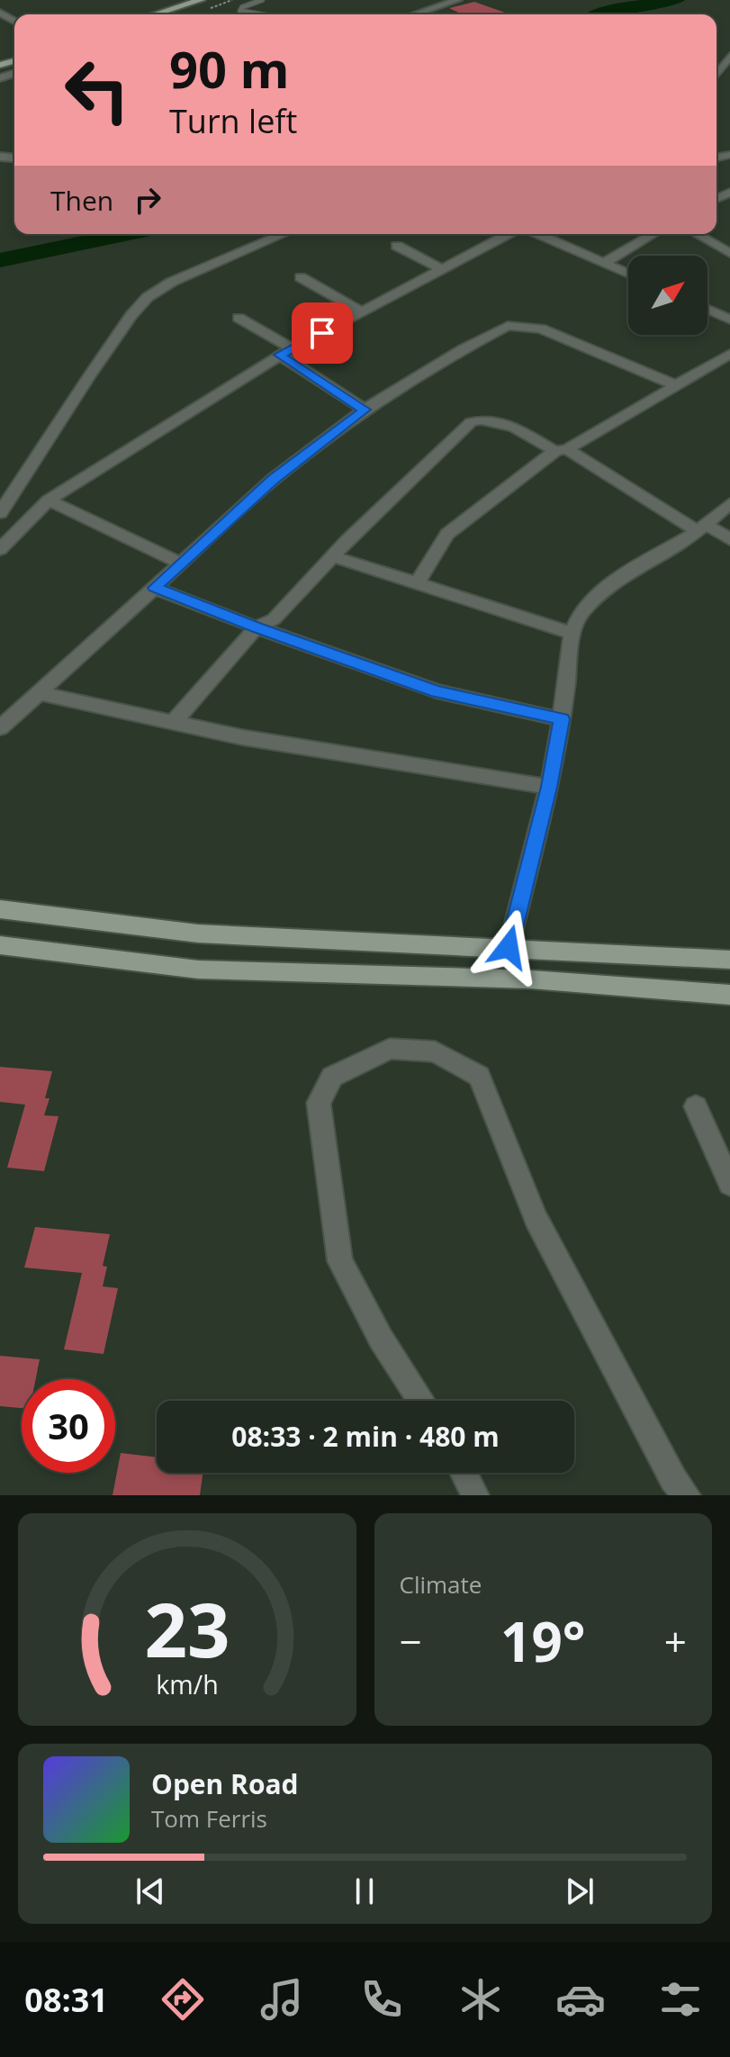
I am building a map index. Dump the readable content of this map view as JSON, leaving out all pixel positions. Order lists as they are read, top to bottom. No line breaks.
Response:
{"north":"top right","page":{"turn":["90 m","Turn left"],"then":"Then","limit":"30","trip":"08:33 · 2 min · 480 m","tile":"Climate","heat":["−","19°","+"],"song":["Open Road","Tom Ferris"],"tabs":"08:31","gauge":["23","km/h"]}}
